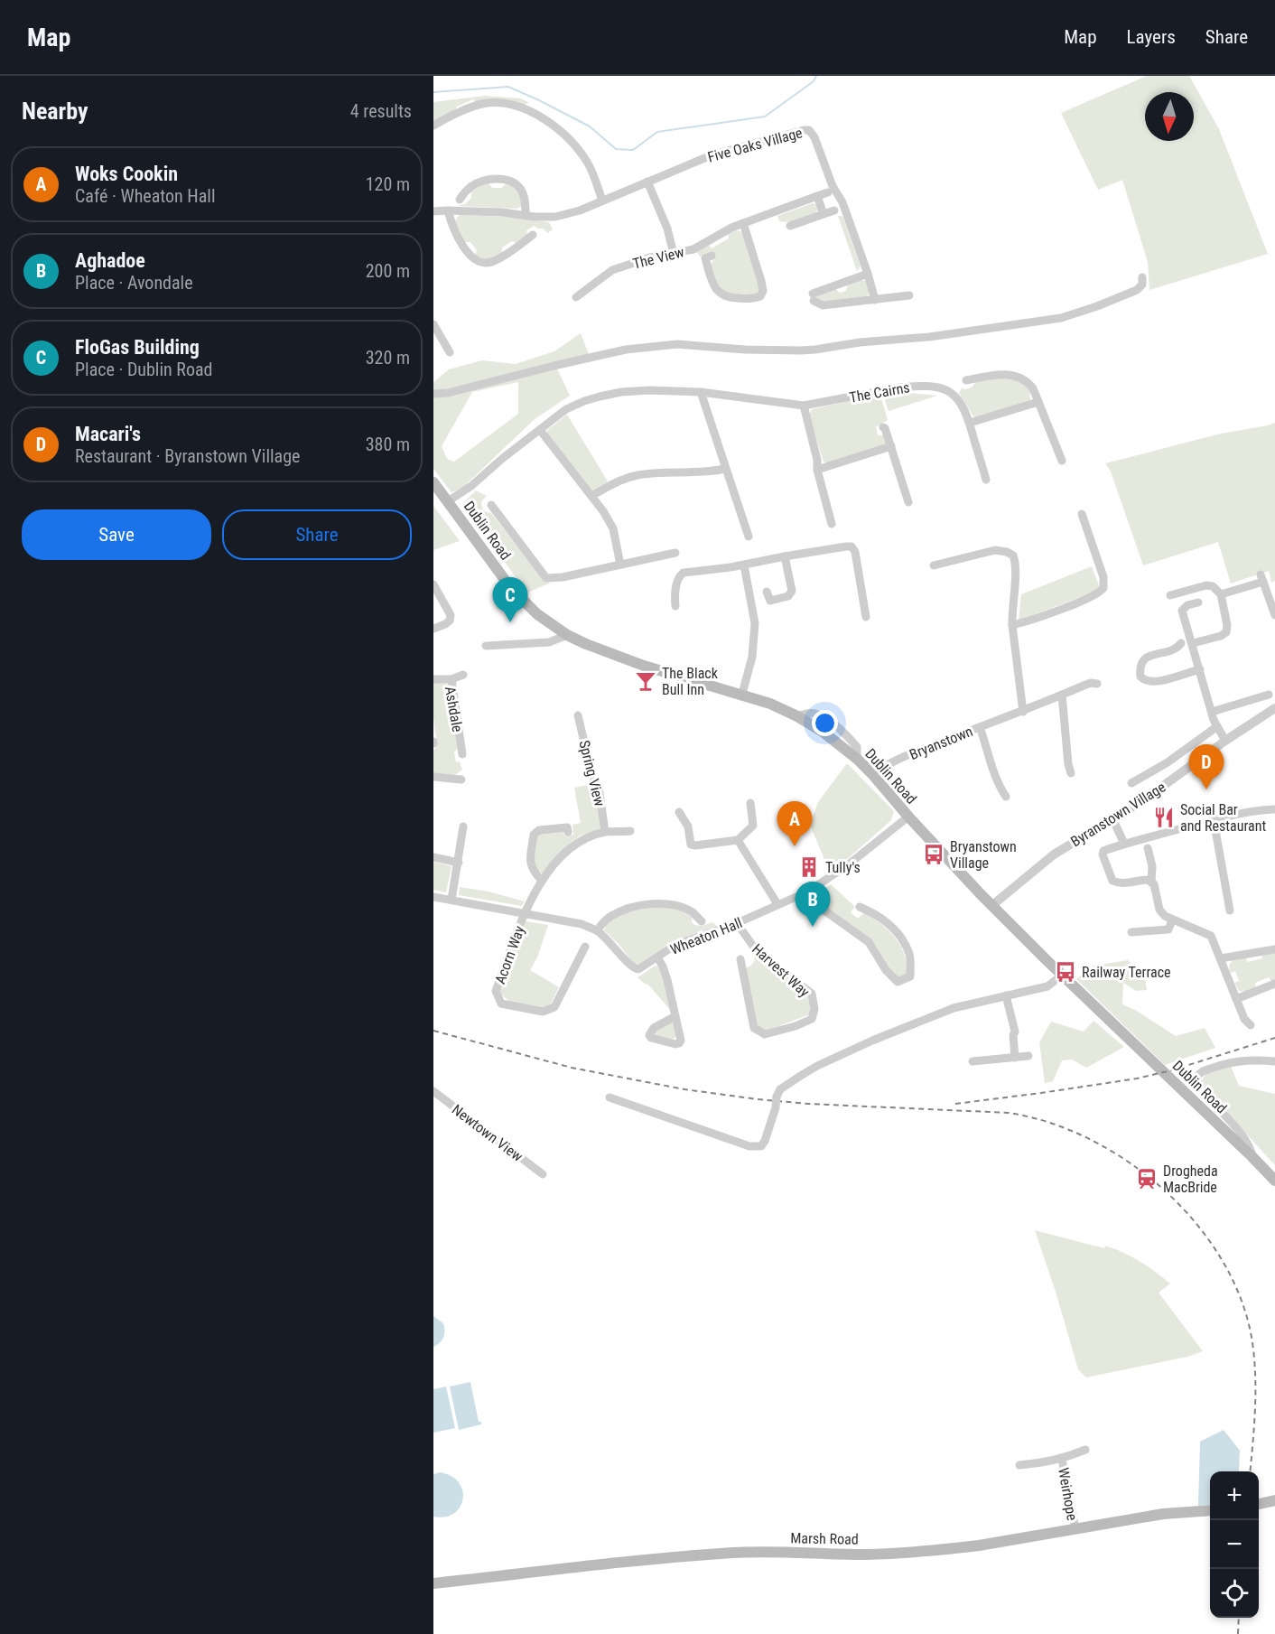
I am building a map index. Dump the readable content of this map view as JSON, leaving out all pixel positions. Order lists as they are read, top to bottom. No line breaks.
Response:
{"streets":{"main road":["Dublin Road","Marsh Road"],"street":["Five Oaks Village","The View","The Cairns","Ashdale","Bryanstown","Spring View","Byranstown Village","Wheaton Hall","Acorn Way","Harvest Way","Newtown View","Weirhope"]},"crossings":[["The Cairns","Dublin Road"],["Dublin Road","Bryanstown"],["Dublin Road","Byranstown Village"],["Dublin Road","Wheaton Hall"],["Wheaton Hall","Acorn Way"],["Wheaton Hall","Harvest Way"],["Weirhope","Marsh Road"]],"places":{"bar":["The Black Bull Inn"],"restaurant":["Social Bar and Restaurant"],"bus stop":["Bryanstown Village","Railway Terrace"],"building":["Tully's"],"station":["Drogheda MacBride"]},"north":"bottom","page":{"header":"Map","nav":["Map","Layers","Share"],"heading":["Nearby","4 results"],"list":[{"mark":"A","name":"Woks Cookin","note":"Café · Wheaton Hall","value":"120 m"},{"mark":"B","name":"Aghadoe","note":"Place · Avondale","value":"200 m"},{"mark":"C","name":"FloGas Building","note":"Place · Dublin Road","value":"320 m"},{"mark":"D","name":"Macari's","note":"Restaurant · Byranstown Village","value":"380 m"}],"buttons":["Save","Share"],"pins":["C","D","A","B"],"map_buttons":["+","−"]}}
